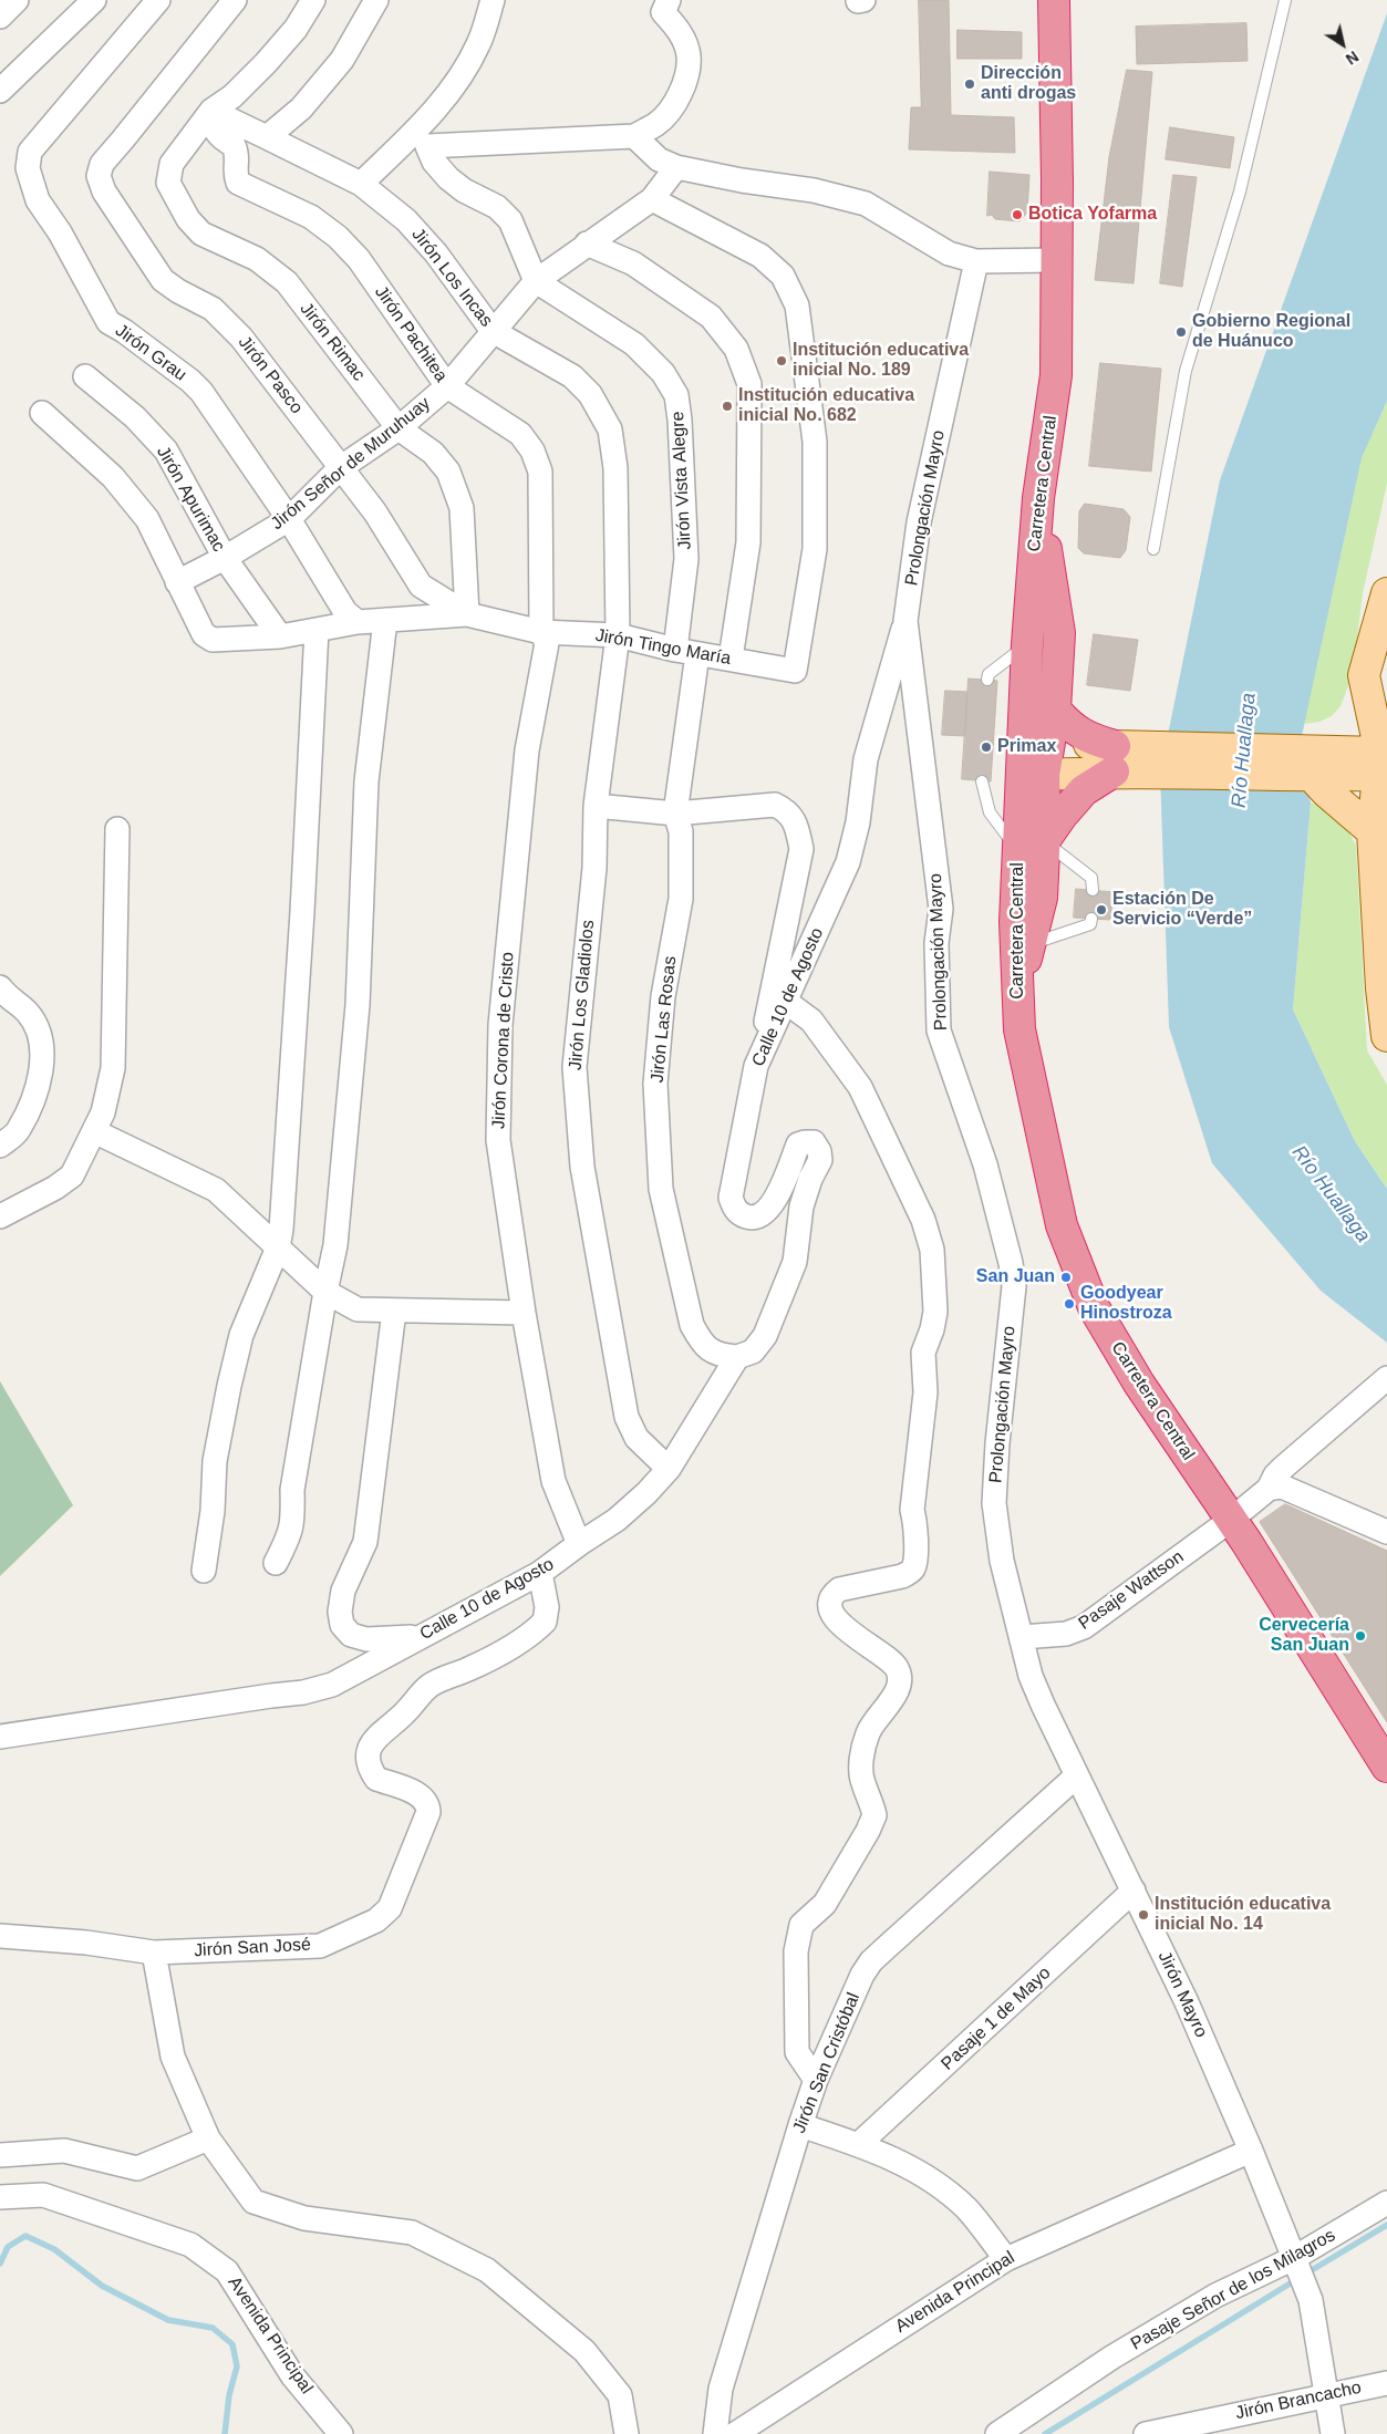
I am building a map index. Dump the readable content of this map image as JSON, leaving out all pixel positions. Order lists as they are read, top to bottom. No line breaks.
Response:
{"streets":{"highway":["Carretera Central"],"street":["Jirón Los Incas","Jirón Pachitea","Jirón Rimac","Jirón Grau","Jirón Pasco","Jirón Señor de Muruhuay","Jirón Vista Alegre","Jirón Apurimac","Prolongación Mayro","Jirón Tingo María","Jirón Los Gladiolos","Calle 10 de Agosto","Jirón Las Rosas","Jirón Corona de Cristo","Pasaje Wattson","Jirón San José","Jirón Mayro","Pasaje 1 de Mayo","Jirón San Cristóbal","Pasaje Señor de los Milagros","Avenida Principal","Jirón Brancacho"]},"crossings":[["Jirón Los Incas","Jirón Pachitea"],["Jirón Los Incas","Jirón Rimac"],["Jirón Los Incas","Jirón Señor de Muruhuay"],["Jirón Los Incas","Jirón Tingo María"],["Jirón Los Incas","Jirón Los Gladiolos"],["Jirón Pachitea","Jirón Rimac"],["Jirón Pachitea","Jirón Señor de Muruhuay"],["Jirón Pachitea","Jirón Tingo María"],["Jirón Pachitea","Jirón Corona de Cristo"],["Jirón Rimac","Jirón Pasco"],["Jirón Rimac","Jirón Señor de Muruhuay"],["Jirón Rimac","Jirón Tingo María"],["Jirón Grau","Jirón Señor de Muruhuay"],["Jirón Grau","Jirón Tingo María"],["Jirón Pasco","Jirón Señor de Muruhuay"],["Jirón Pasco","Jirón Tingo María"],["Jirón Señor de Muruhuay","Jirón Vista Alegre"],["Jirón Señor de Muruhuay","Jirón Apurimac"],["Jirón Señor de Muruhuay","Jirón Tingo María"],["Jirón Vista Alegre","Jirón Tingo María"],["Jirón Vista Alegre","Jirón Las Rosas"],["Carretera Central","Pasaje Wattson"],["Jirón Apurimac","Jirón Tingo María"],["Prolongación Mayro","Calle 10 de Agosto"],["Prolongación Mayro","Pasaje Wattson"],["Prolongación Mayro","Jirón Mayro"],["Jirón Tingo María","Jirón Los Gladiolos"],["Jirón Tingo María","Jirón Las Rosas"],["Jirón Tingo María","Jirón Corona de Cristo"],["Jirón Los Gladiolos","Calle 10 de Agosto"],["Calle 10 de Agosto","Jirón Las Rosas"],["Calle 10 de Agosto","Jirón Corona de Cristo"],["Calle 10 de Agosto","Jirón San José"],["Pasaje Wattson","Jirón Mayro"],["Jirón Mayro","Pasaje 1 de Mayo"],["Jirón Mayro","Jirón San Cristóbal"],["Jirón Mayro","Pasaje Señor de los Milagros"],["Jirón Mayro","Avenida Principal"],["Jirón Mayro","Jirón Brancacho"]],"water":["Río Huallaga"],"places":["Dirección anti drogas","Botica Yofarma","Gobierno Regional de Huánuco","Institución educativa inicial No. 189","Institución educativa inicial No. 682","Primax","Estación De Servicio “Verde”","San Juan","Goodyear Hinostroza","Cervecería San Juan","Institución educativa inicial No. 14"],"north":"bottom right"}
